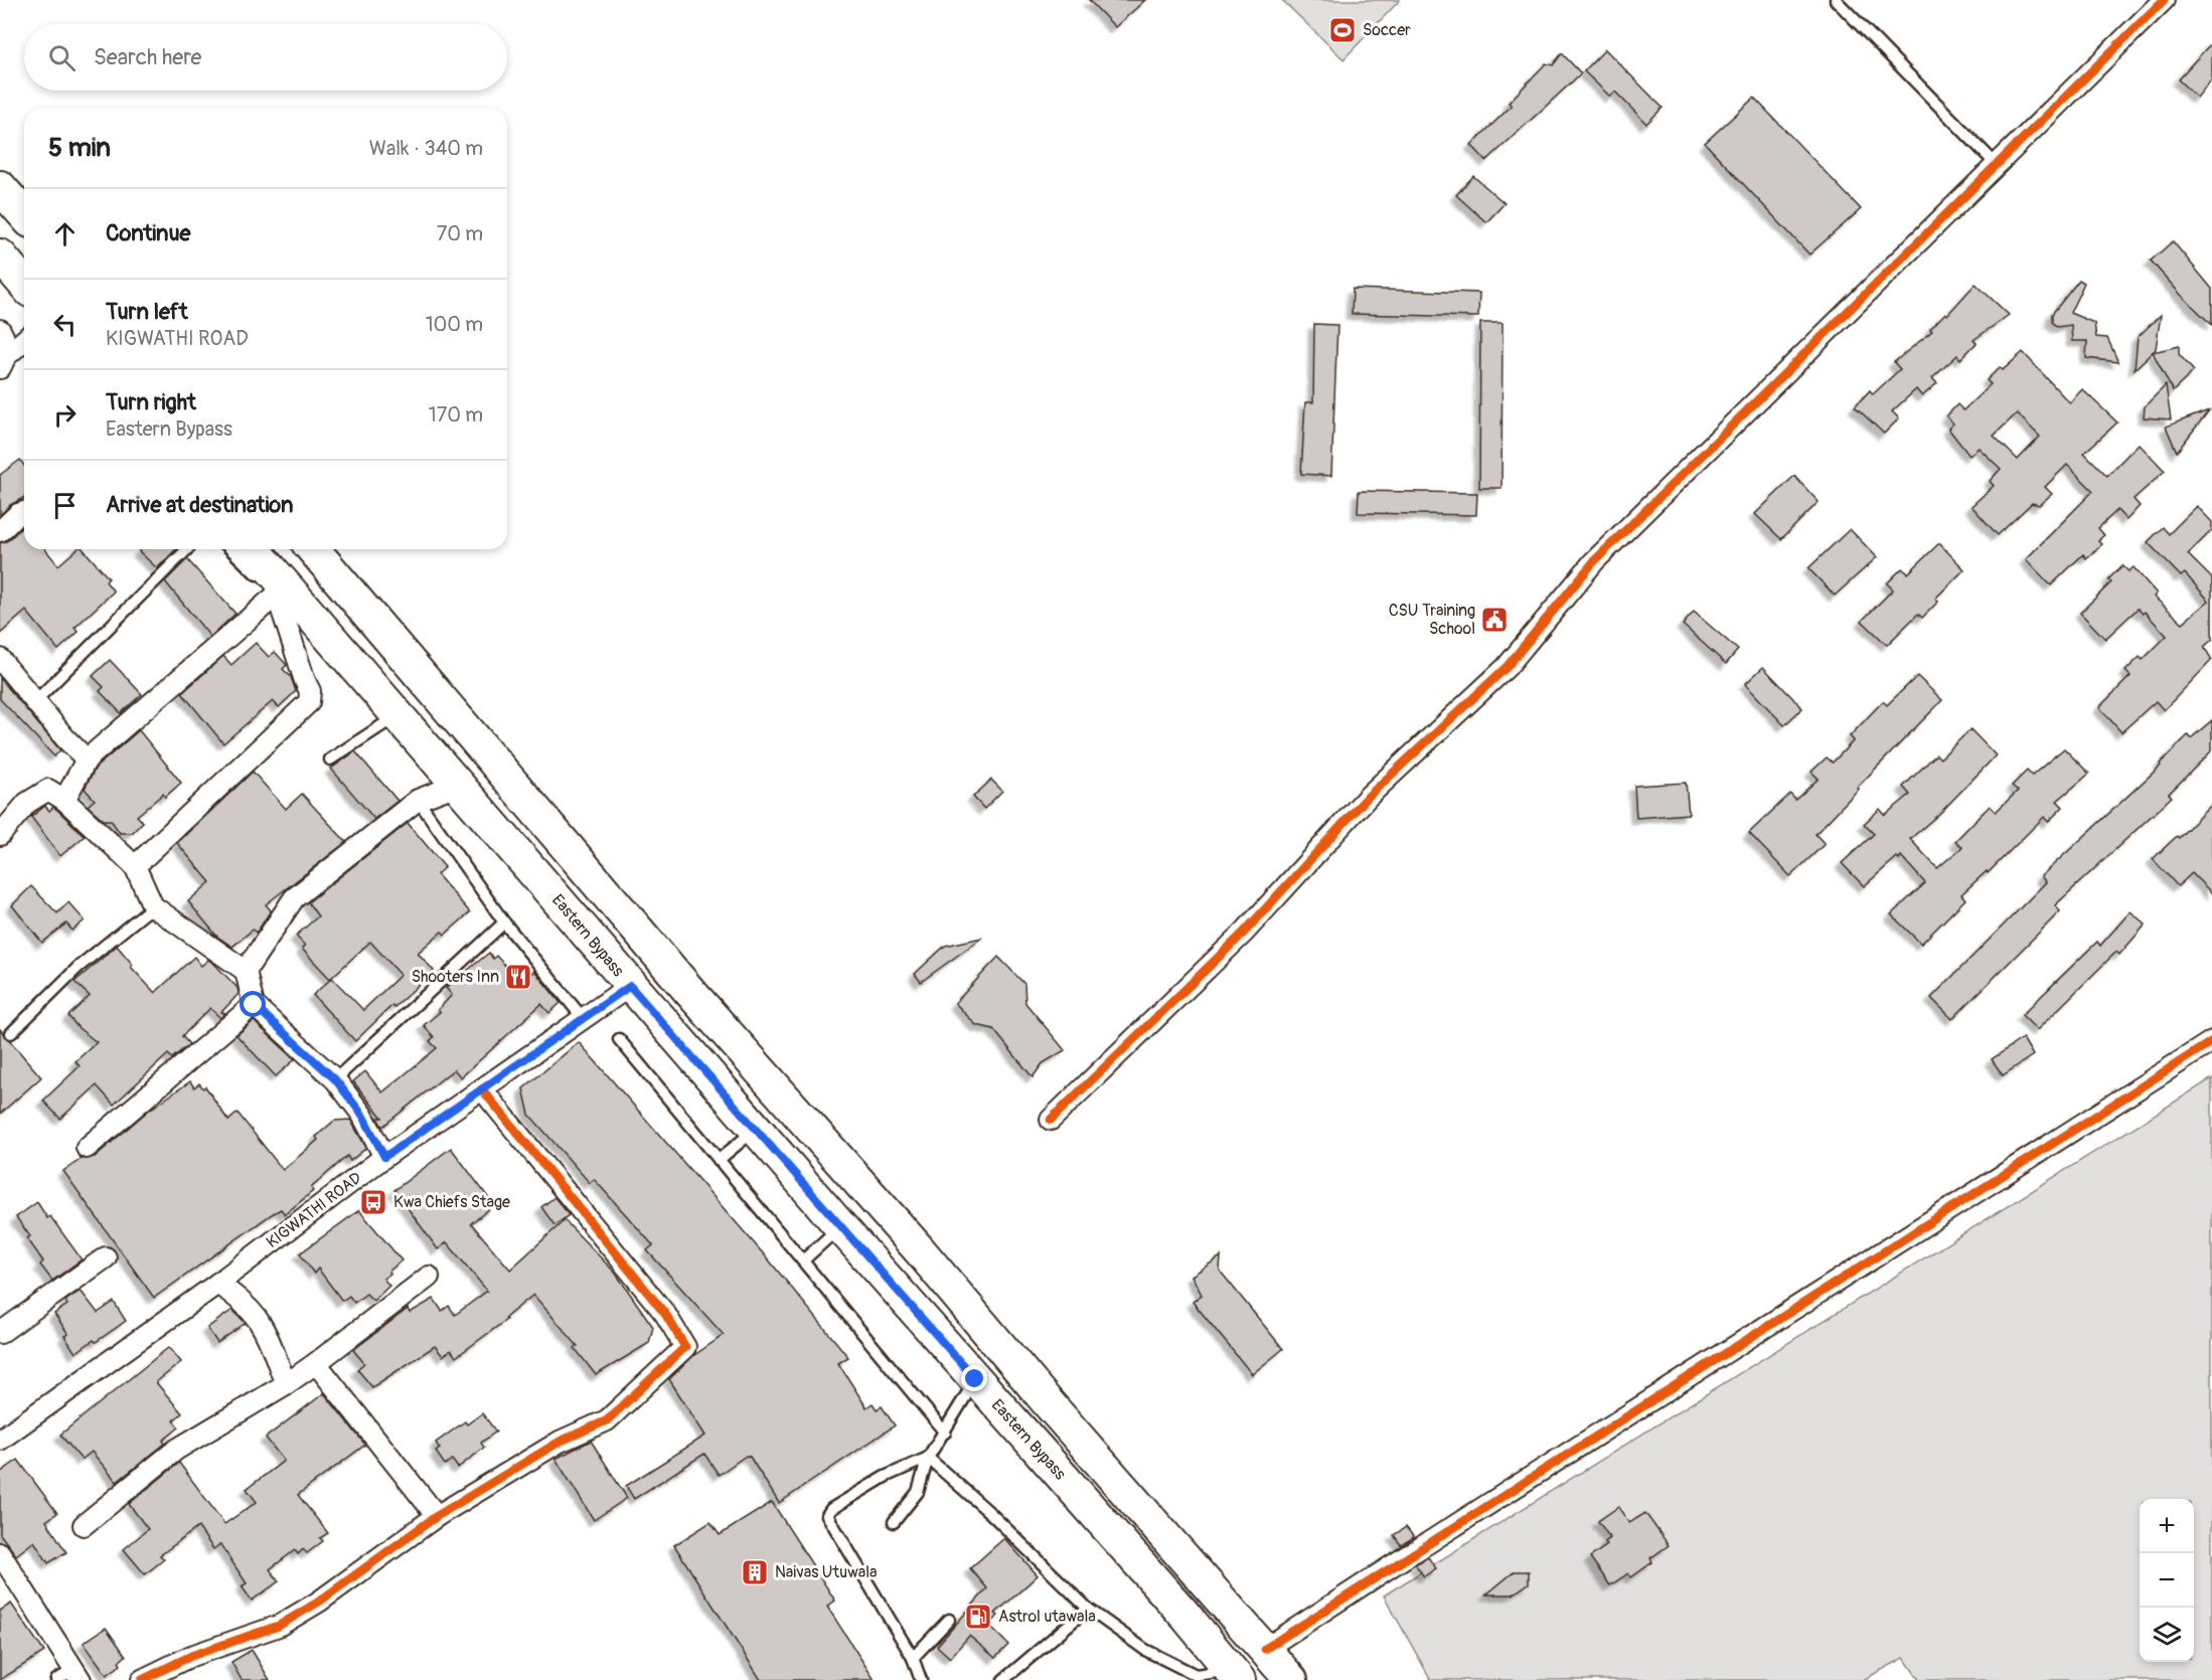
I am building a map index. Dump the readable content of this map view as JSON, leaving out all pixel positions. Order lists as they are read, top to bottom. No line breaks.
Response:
{"streets":{"main road":["Eastern Bypass"],"street":["KIGWATHI ROAD"]},"crossings":[["Eastern Bypass","KIGWATHI ROAD"]],"places":{"sports":["Soccer"],"public building":["CSU Training School"],"restaurant":["Shooters Inn"],"bus stop":["Kwa Chiefs Stage"],"building":["Naivas Utuwala"],"fuel station":["Astrol utawala"]},"page":{"search":"Search here","heading":["5 min","Walk · 340 m"],"list":[["Continue","70 m"],["Turn left","KIGWATHI ROAD","100 m"],["Turn right","Eastern Bypass","170 m"],"Arrive at destination"],"map_buttons":["+","−"]}}
